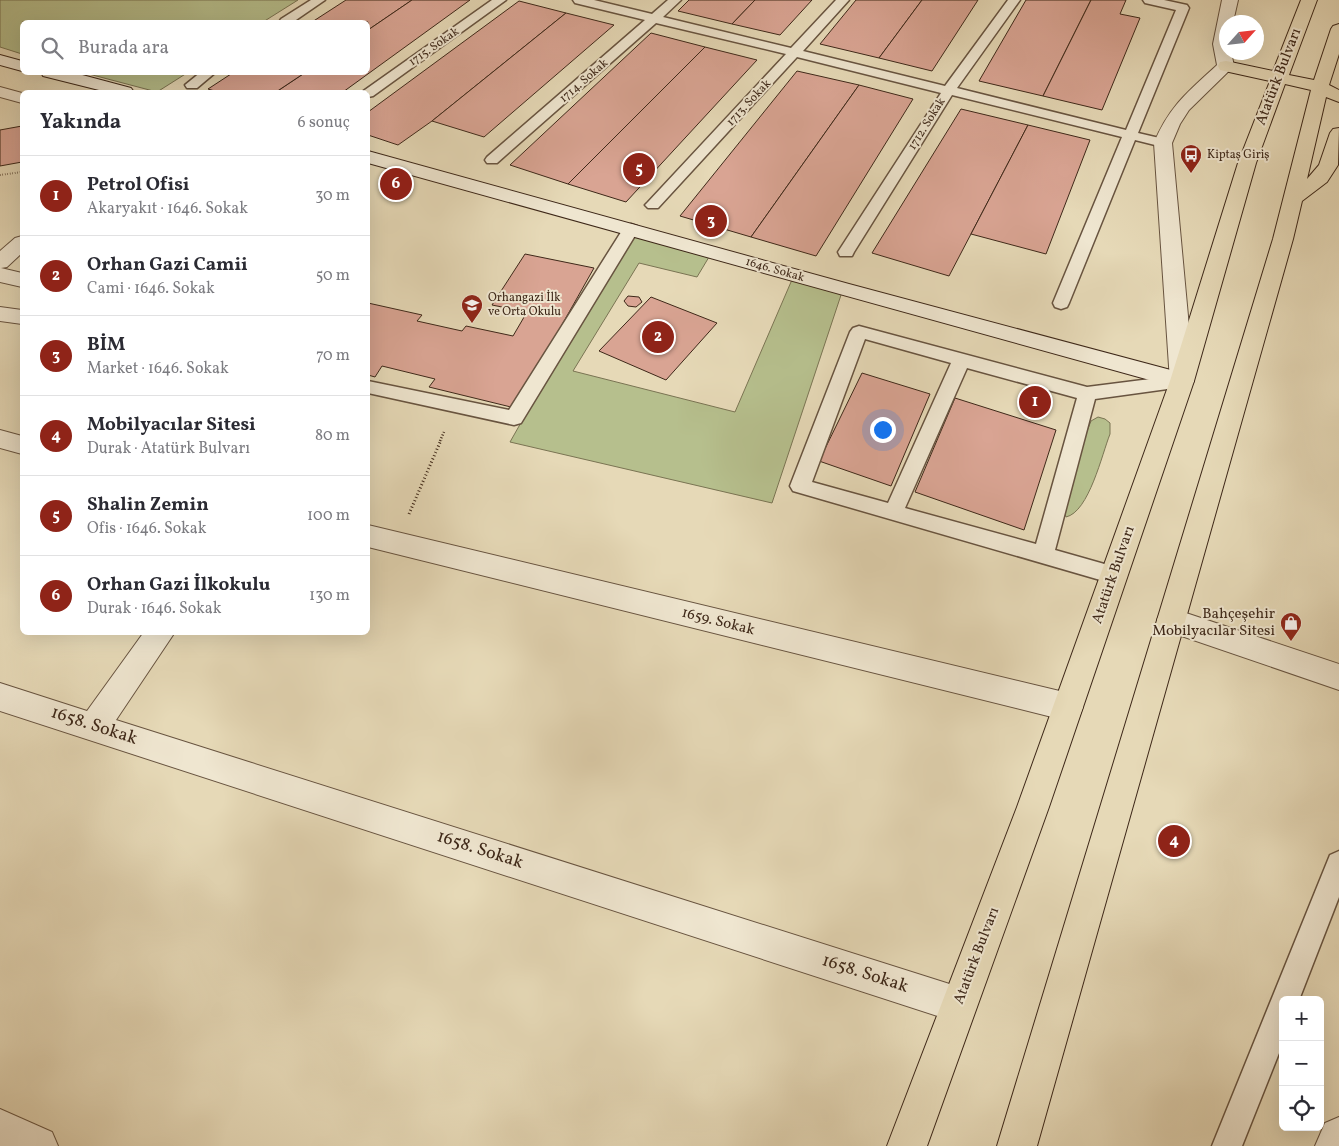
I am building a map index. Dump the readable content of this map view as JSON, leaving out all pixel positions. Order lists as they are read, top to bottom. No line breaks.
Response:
{"streets":{"main road":["Atatürk Bulvarı"],"street":["1646. Sokak","1659. Sokak","1658. Sokak"],"lane":["1715. Sokak","1714. Sokak","1713. Sokak","1712. Sokak"]},"crossings":[["Atatürk Bulvarı","1646. Sokak"],["Atatürk Bulvarı","1659. Sokak"],["Atatürk Bulvarı","1658. Sokak"]],"places":{"bus stop":["Kiptaş Giriş"],"school or university":["Orhangazi İlk ve Orta Okulu"],"shop":["Bahçeşehir Mobilyacılar Sitesi"]},"north":"top right","page":{"search":"Burada ara","heading":["Yakında","6 sonuç"],"pins":["5","6","3","2","1","4"],"list":[{"mark":"1","name":"Petrol Ofisi","note":"Akaryakıt · 1646. Sokak","value":"30 m"},{"mark":"2","name":"Orhan Gazi Camii","note":"Cami · 1646. Sokak","value":"50 m"},{"mark":"3","name":"BİM","note":"Market · 1646. Sokak","value":"70 m"},{"mark":"4","name":"Mobilyacılar Sitesi","note":"Durak · Atatürk Bulvarı","value":"80 m"},{"mark":"5","name":"Shalin Zemin","note":"Ofis · 1646. Sokak","value":"100 m"},{"mark":"6","name":"Orhan Gazi İlkokulu","note":"Durak · 1646. Sokak","value":"130 m"}],"map_buttons":["+","−"]}}
